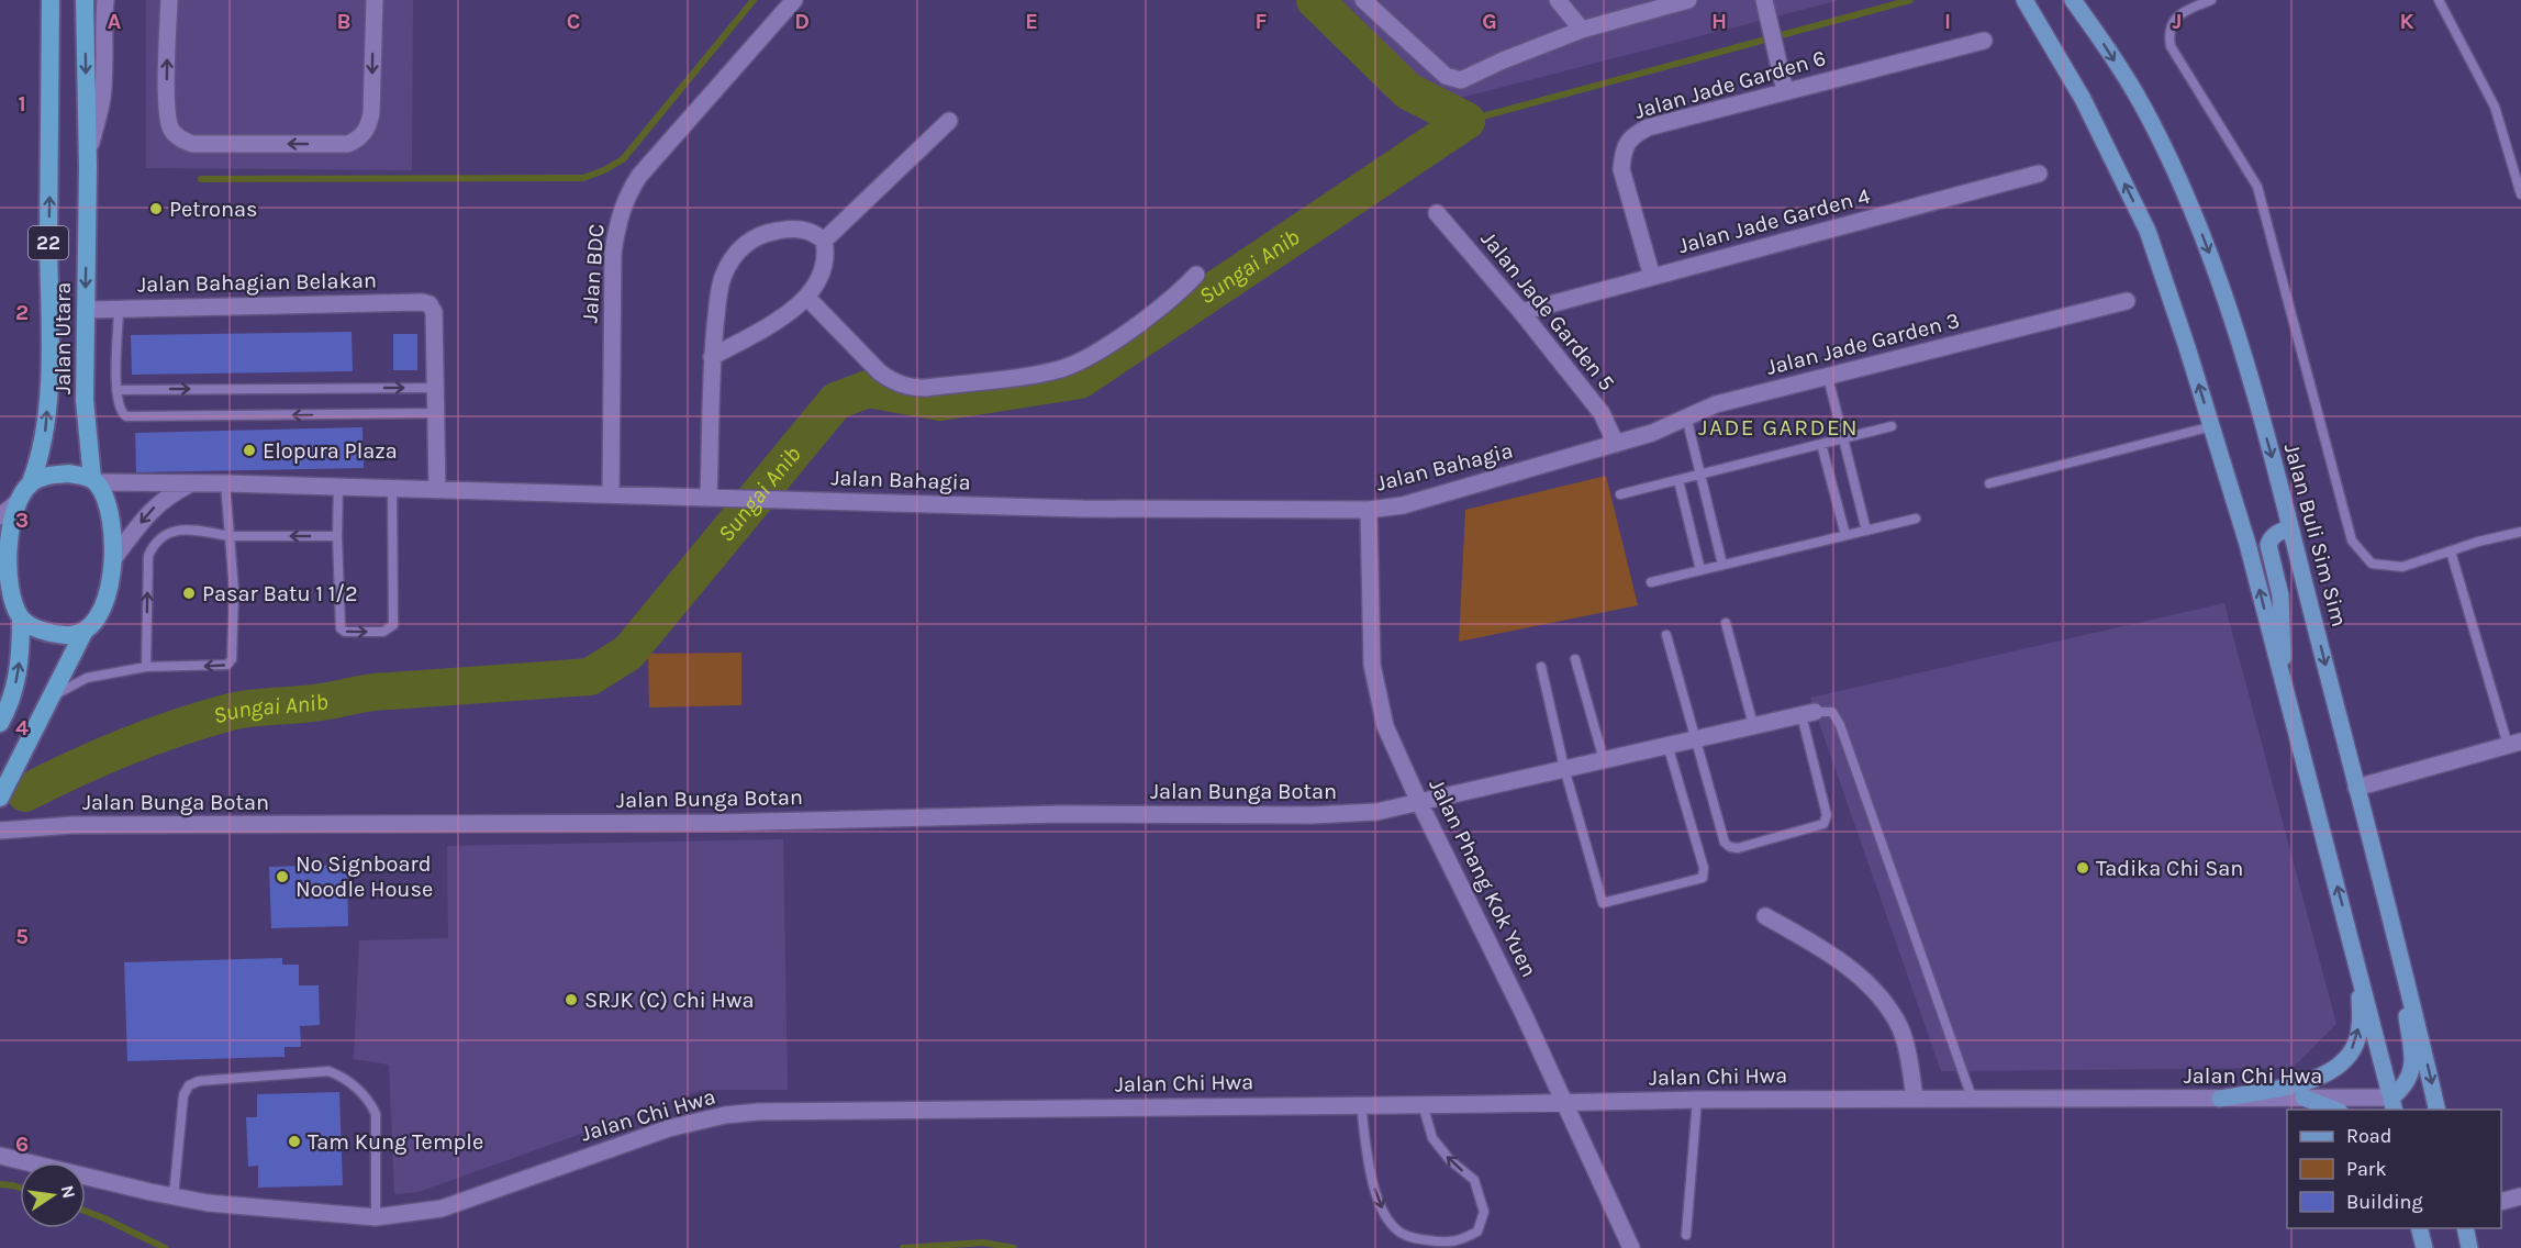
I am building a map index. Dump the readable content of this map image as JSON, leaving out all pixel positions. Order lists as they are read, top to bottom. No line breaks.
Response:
{"streets":{"highway":["22","Jalan Utara"],"main road":["Jalan Buli Sim Sim"],"street":["Jalan Jade Garden 6","Jalan Jade Garden 4","Jalan BDC","Jalan Bahagian Belakan","Jalan Jade Garden 5","Jalan Jade Garden 3","Jalan Bahagia","Jalan Bunga Botan","Jalan Phang Kok Yuen","Jalan Chi Hwa"]},"crossings":[["Jalan Jade Garden 6","Jalan Jade Garden 4"],["Jalan Jade Garden 4","Jalan Jade Garden 5"],["22","Jalan Utara"],["22","Jalan Bahagia"],["Jalan BDC","Jalan Bahagia"],["Jalan Bahagian Belakan","Jalan Utara"],["Jalan Jade Garden 5","Jalan Jade Garden 3"],["Jalan Jade Garden 5","Jalan Bahagia"],["Jalan Utara","Jalan Bahagia"],["Jalan Jade Garden 3","Jalan Bahagia"],["Jalan Bahagia","Jalan Phang Kok Yuen"],["Jalan Bunga Botan","Jalan Phang Kok Yuen"],["Jalan Phang Kok Yuen","Jalan Chi Hwa"]],"districts":["JADE GARDEN"],"water":["Sungai Anib"],"places":["Petronas","Elopura Plaza","Pasar Batu 1 1/2","Tadika Chi San","No Signboard Noodle House","SRJK (C) Chi Hwa","Tam Kung Temple"],"legend":["Road","Park","Building"],"north":"right","grid":{"columns":["A","B","C","D","E","F","G","H","I","J","K"],"rows":["1","2","3","4","5","6"]}}
